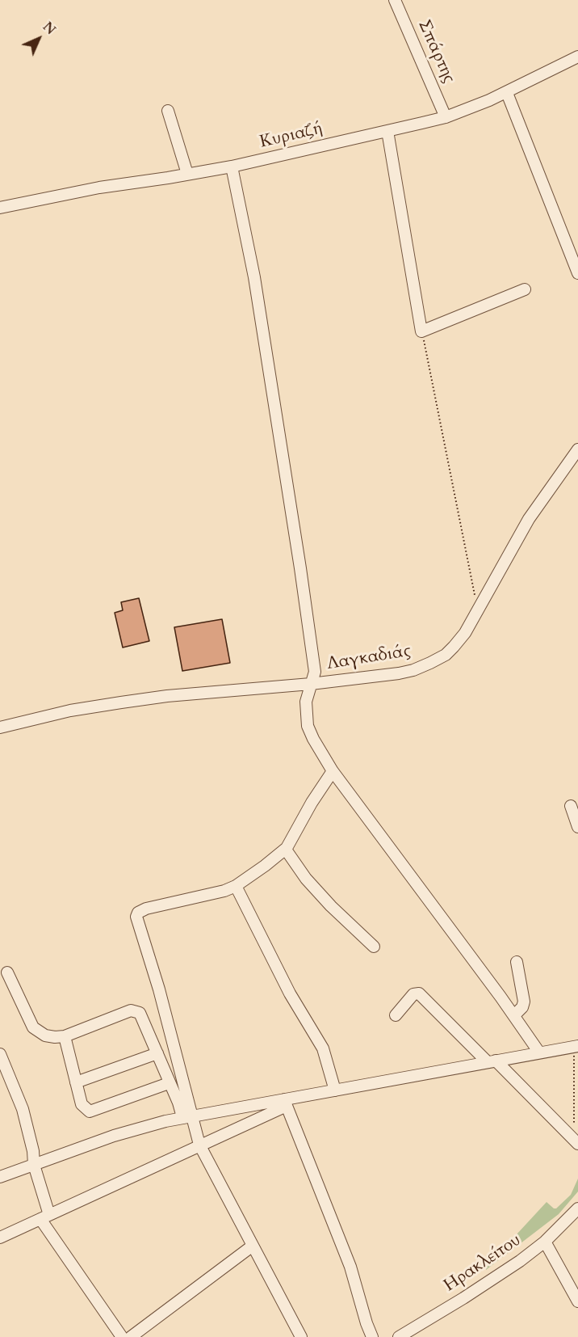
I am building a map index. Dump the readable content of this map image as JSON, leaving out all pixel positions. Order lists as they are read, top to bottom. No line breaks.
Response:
{"streets":{"street":["Σπάρτης","Κυριαζή","Λαγκαδιάς","Ηρακλείτου"]},"crossings":[["Σπάρτης","Κυριαζή"]],"north":"top right"}
